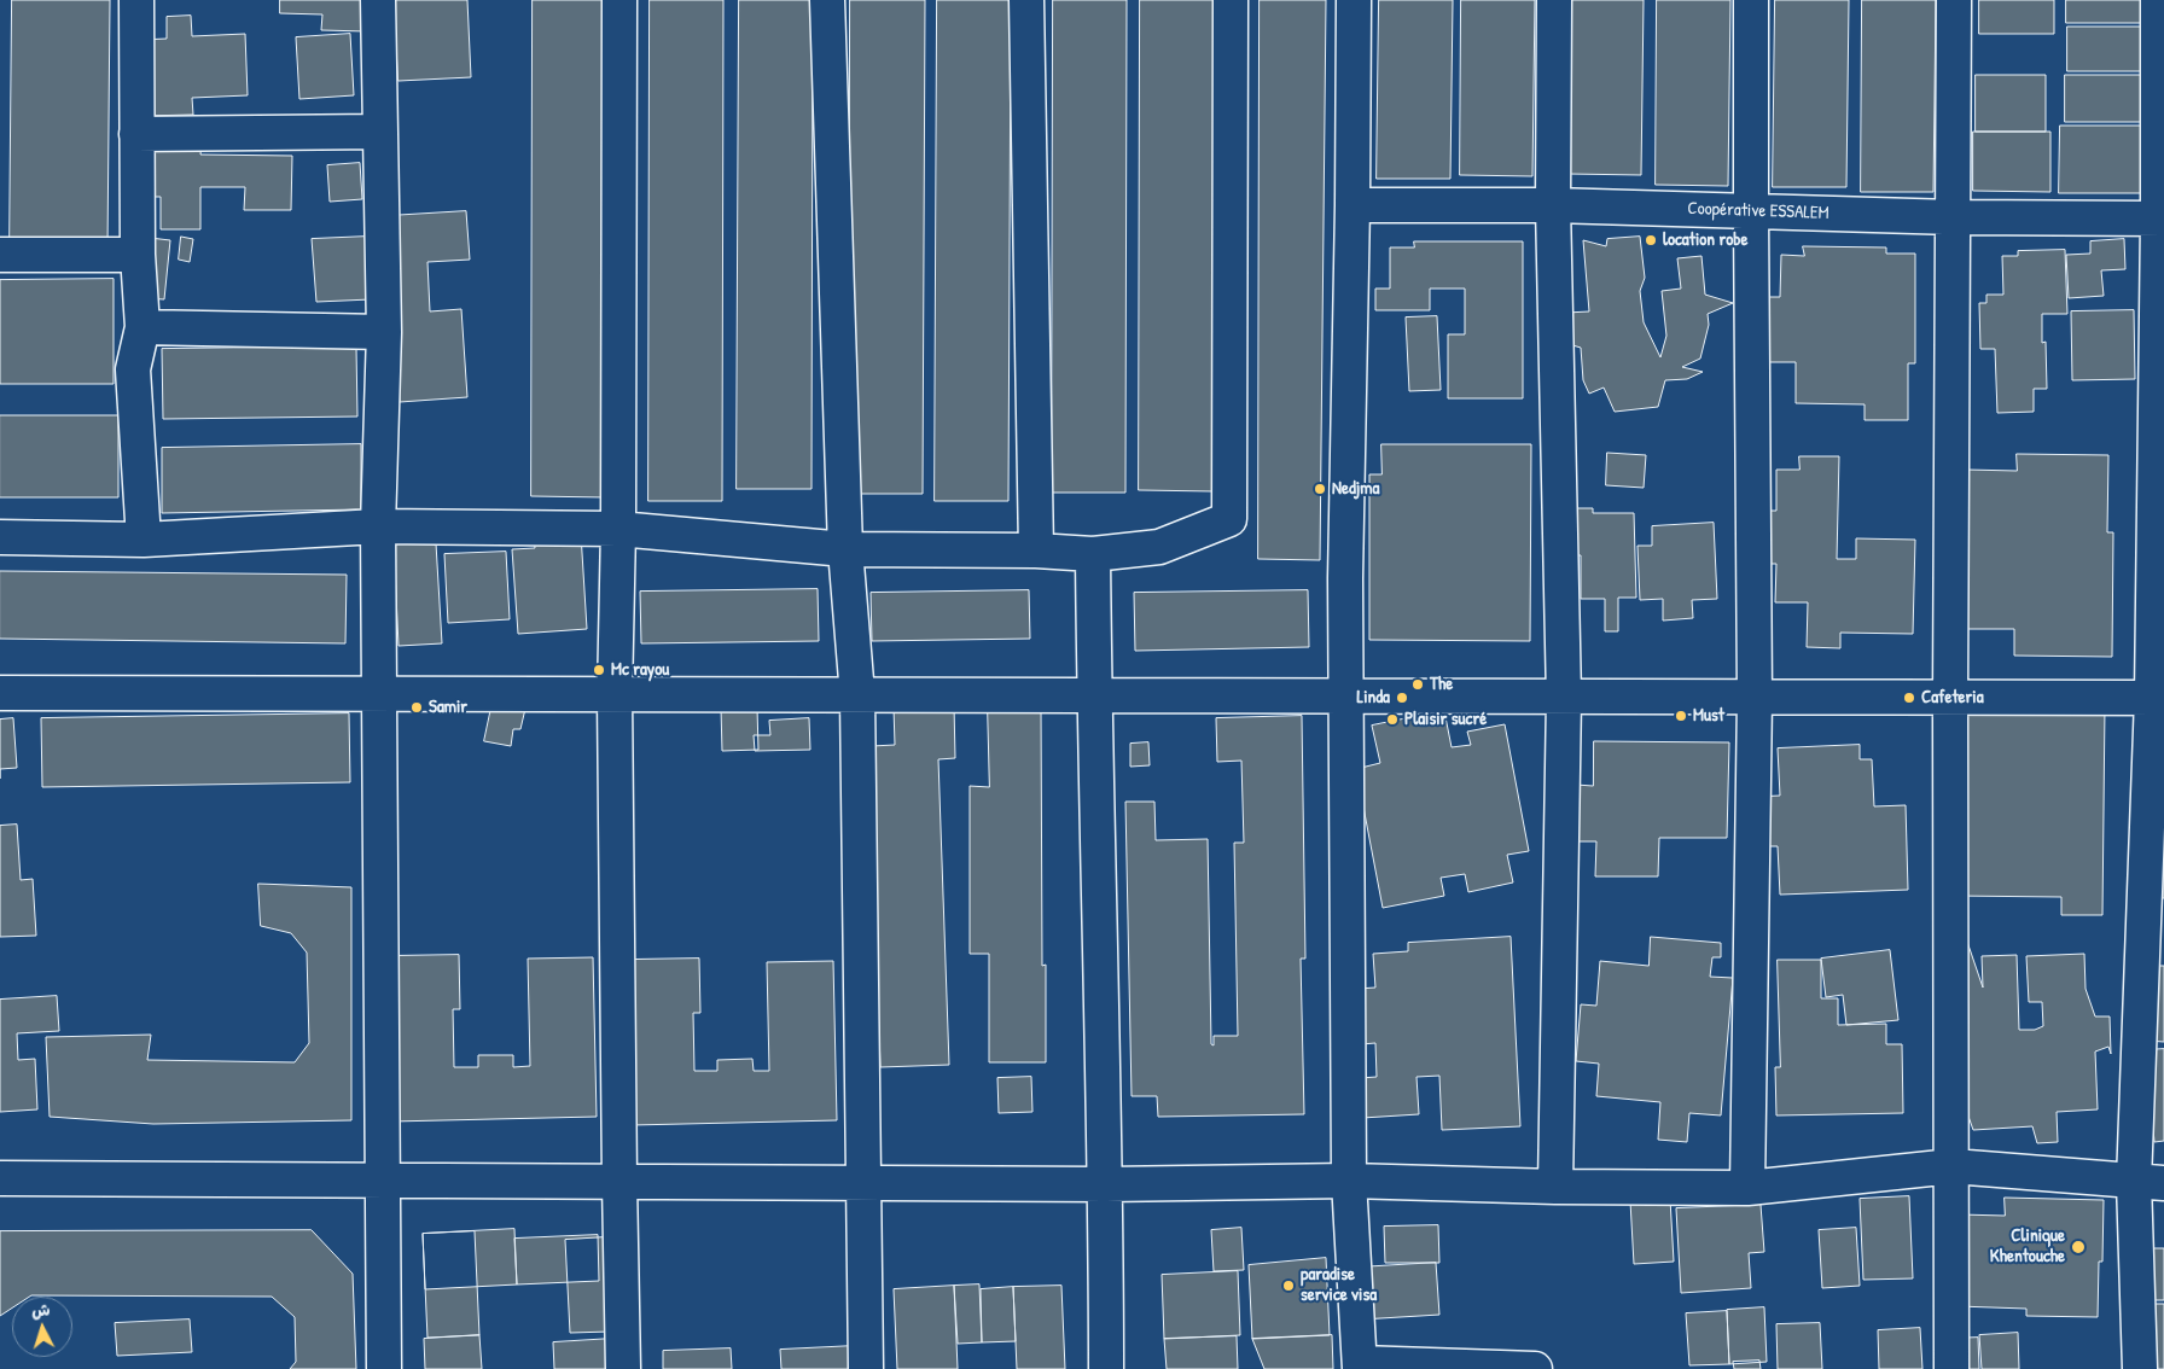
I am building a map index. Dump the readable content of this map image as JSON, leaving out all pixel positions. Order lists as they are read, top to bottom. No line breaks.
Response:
{"streets":{"street":["Coopérative ESSALEM"]},"places":["location robe","Nedjma","Mc rayou","The","Linda","Cafeteria","Samir","Must","Plaisir sucré","Clinique Khentouche","paradise service visa"],"north":"top"}
